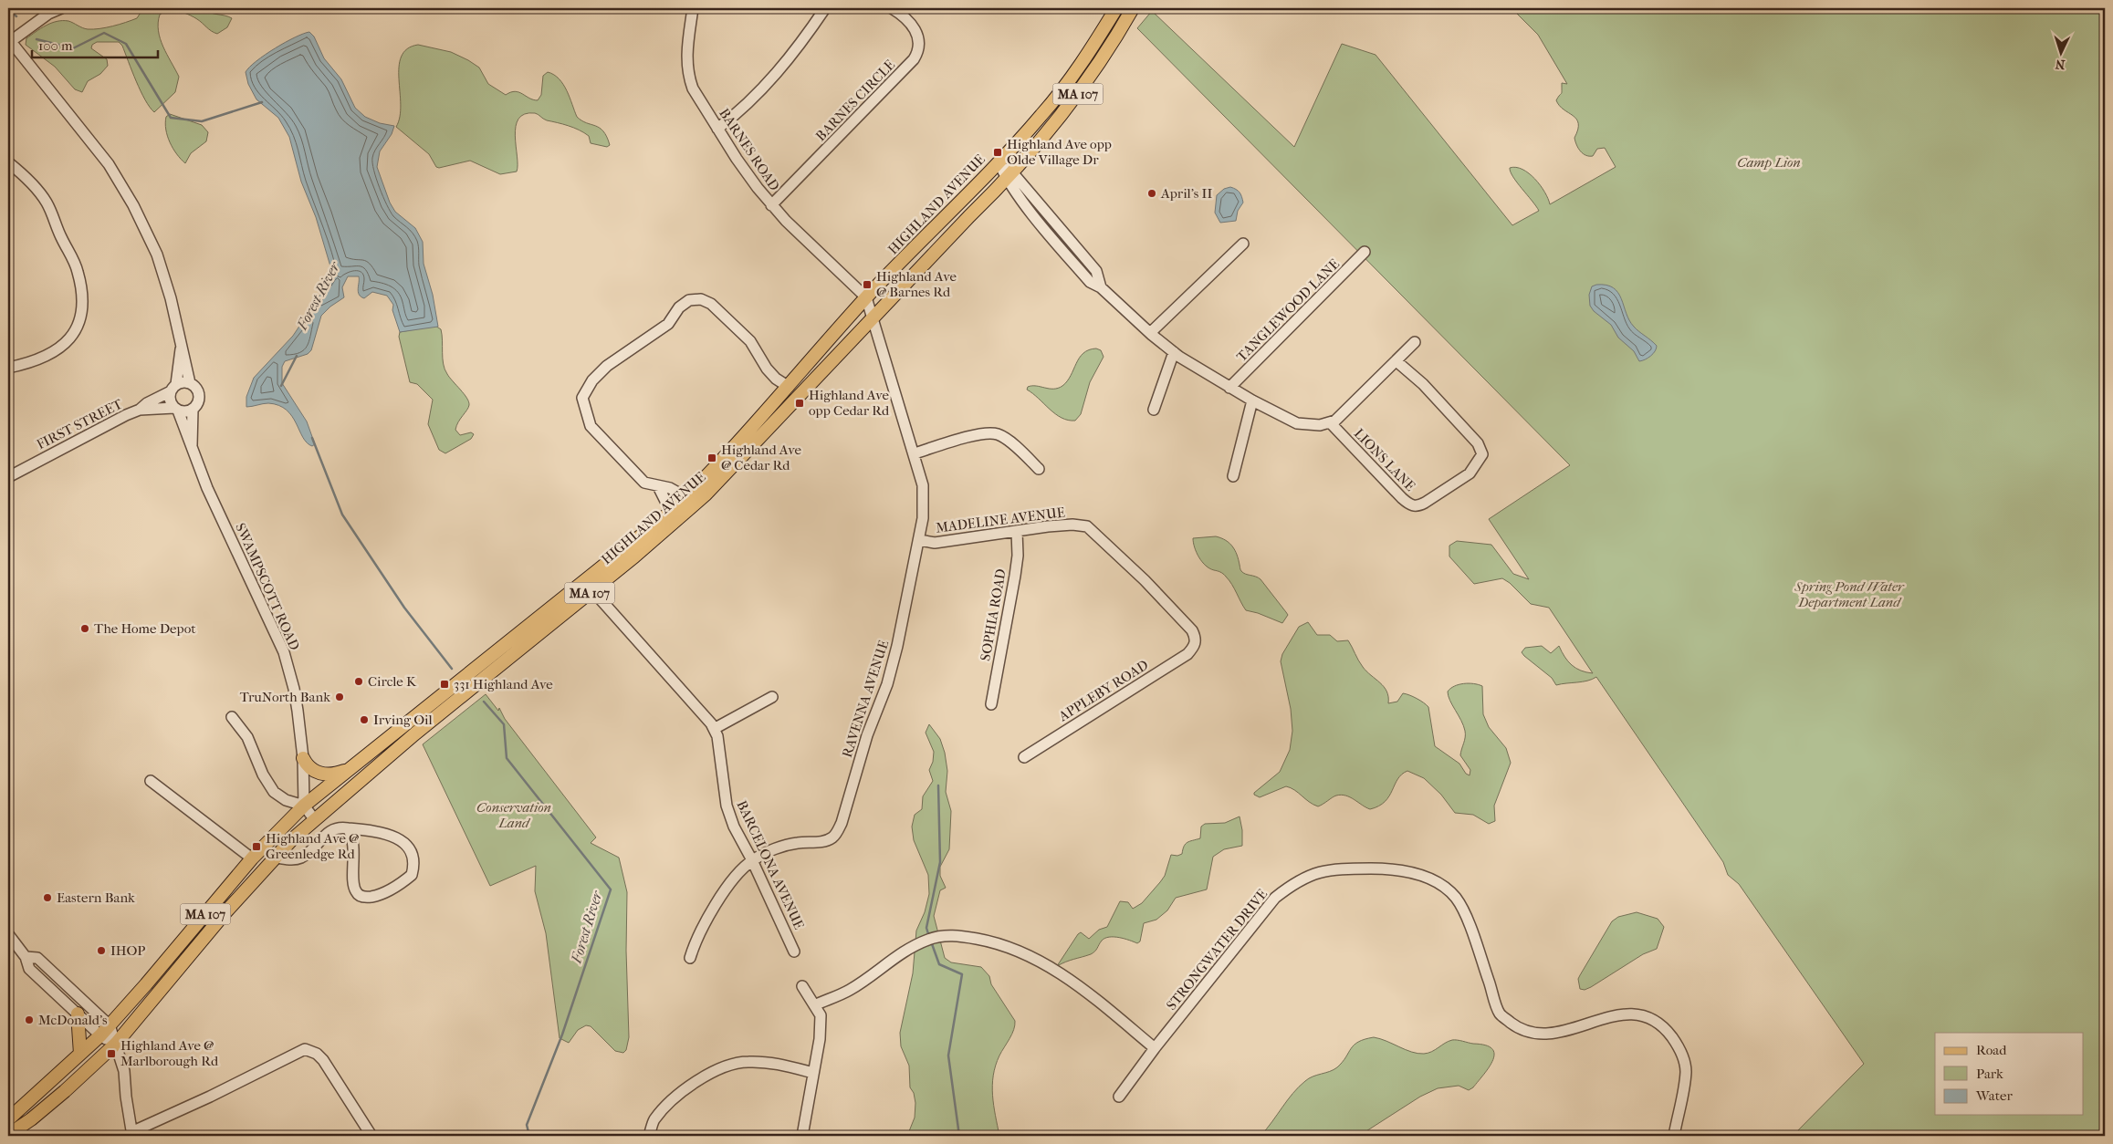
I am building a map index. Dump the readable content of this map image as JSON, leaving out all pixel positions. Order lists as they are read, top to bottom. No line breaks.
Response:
{"streets":{"main road":["MA 107","HIGHLAND AVENUE"],"street":["BARNES CIRCLE","BARNES ROAD","TANGLEWOOD LANE","FIRST STREET","LIONS LANE","MADELINE AVENUE","SWAMPSCOTT ROAD","SOPHIA ROAD","APPLEBY ROAD","RAVENNA AVENUE","BARCELONA AVENUE","STRONGWATER DRIVE"]},"crossings":[["BARNES CIRCLE","BARNES ROAD"],["BARNES ROAD","HIGHLAND AVENUE"],["BARNES ROAD","RAVENNA AVENUE"],["HIGHLAND AVENUE","SWAMPSCOTT ROAD"],["HIGHLAND AVENUE","RAVENNA AVENUE"],["HIGHLAND AVENUE","BARCELONA AVENUE"],["FIRST STREET","SWAMPSCOTT ROAD"],["MADELINE AVENUE","SOPHIA ROAD"],["MADELINE AVENUE","APPLEBY ROAD"],["MADELINE AVENUE","RAVENNA AVENUE"],["RAVENNA AVENUE","BARCELONA AVENUE"]],"water":["Forest River"],"parks":["Camp Lion","Spring Pond Water Department Land","Conservation Land"],"places":{"transit":["Highland Ave opp Olde Village Dr","Highland Ave @ Barnes Rd","Highland Ave opp Cedar Rd","Highland Ave @ Cedar Rd","331 Highland Ave","Highland Ave @ Greenledge Rd","Highland Ave @ Marlborough Rd"],"other":["April's II","The Home Depot","Circle K","TruNorth Bank","Irving Oil","Eastern Bank","IHOP","McDonald's"]},"legend":["Road","Park","Water"],"scale_bar":"100 m","north":"bottom"}
